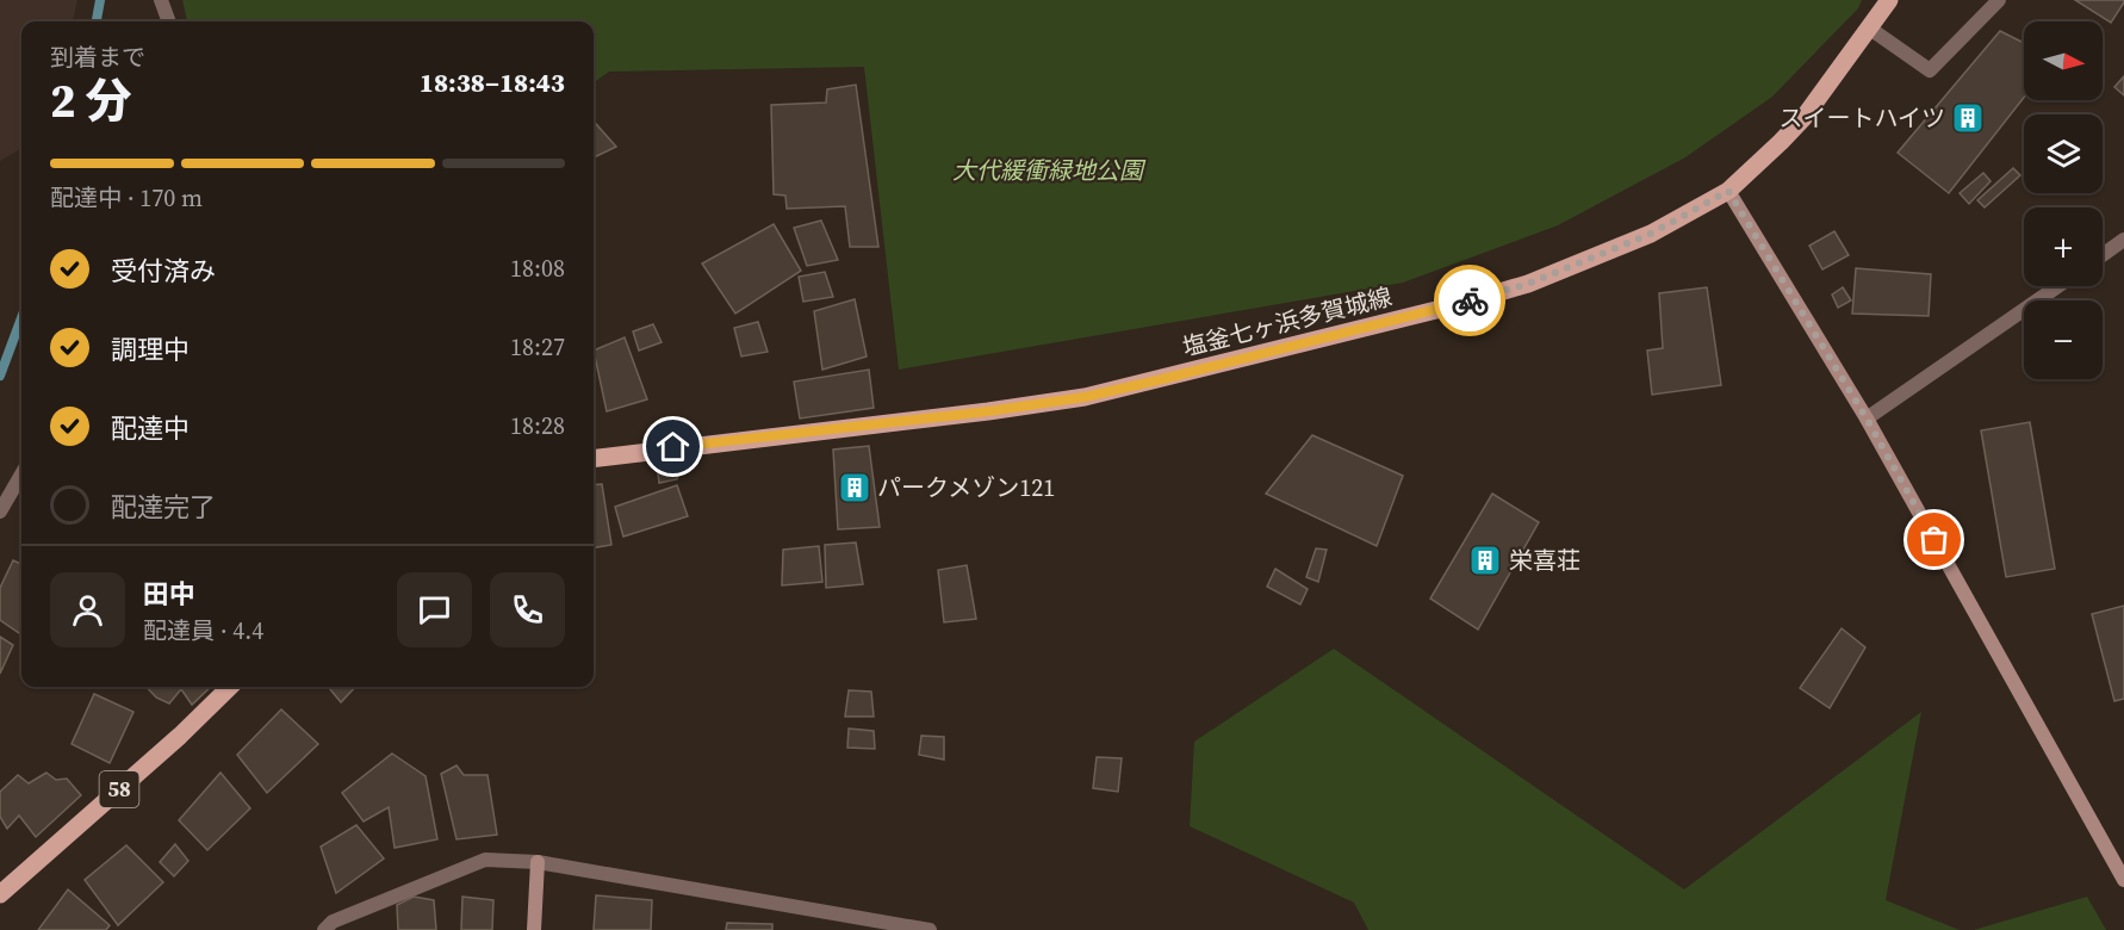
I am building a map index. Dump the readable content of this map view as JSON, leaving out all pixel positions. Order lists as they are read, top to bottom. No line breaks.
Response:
{"streets":{"main road":["塩釜七ヶ浜多賀城線","58"]},"parks":["大代緩衝緑地公園"],"places":{"building":["スイートハイツ","パークメゾン121","栄喜荘"]},"north":"right","page":{"map_buttons":["+","−"],"heading":["2 分","到着まで","18:38–18:43"],"panel":["田中","配達員 · 4.4"],"bar":"配達中 · 170 m","list":[["受付済み","18:08"],["調理中","18:27"],["配達中","18:28"],"配達完了"]}}
